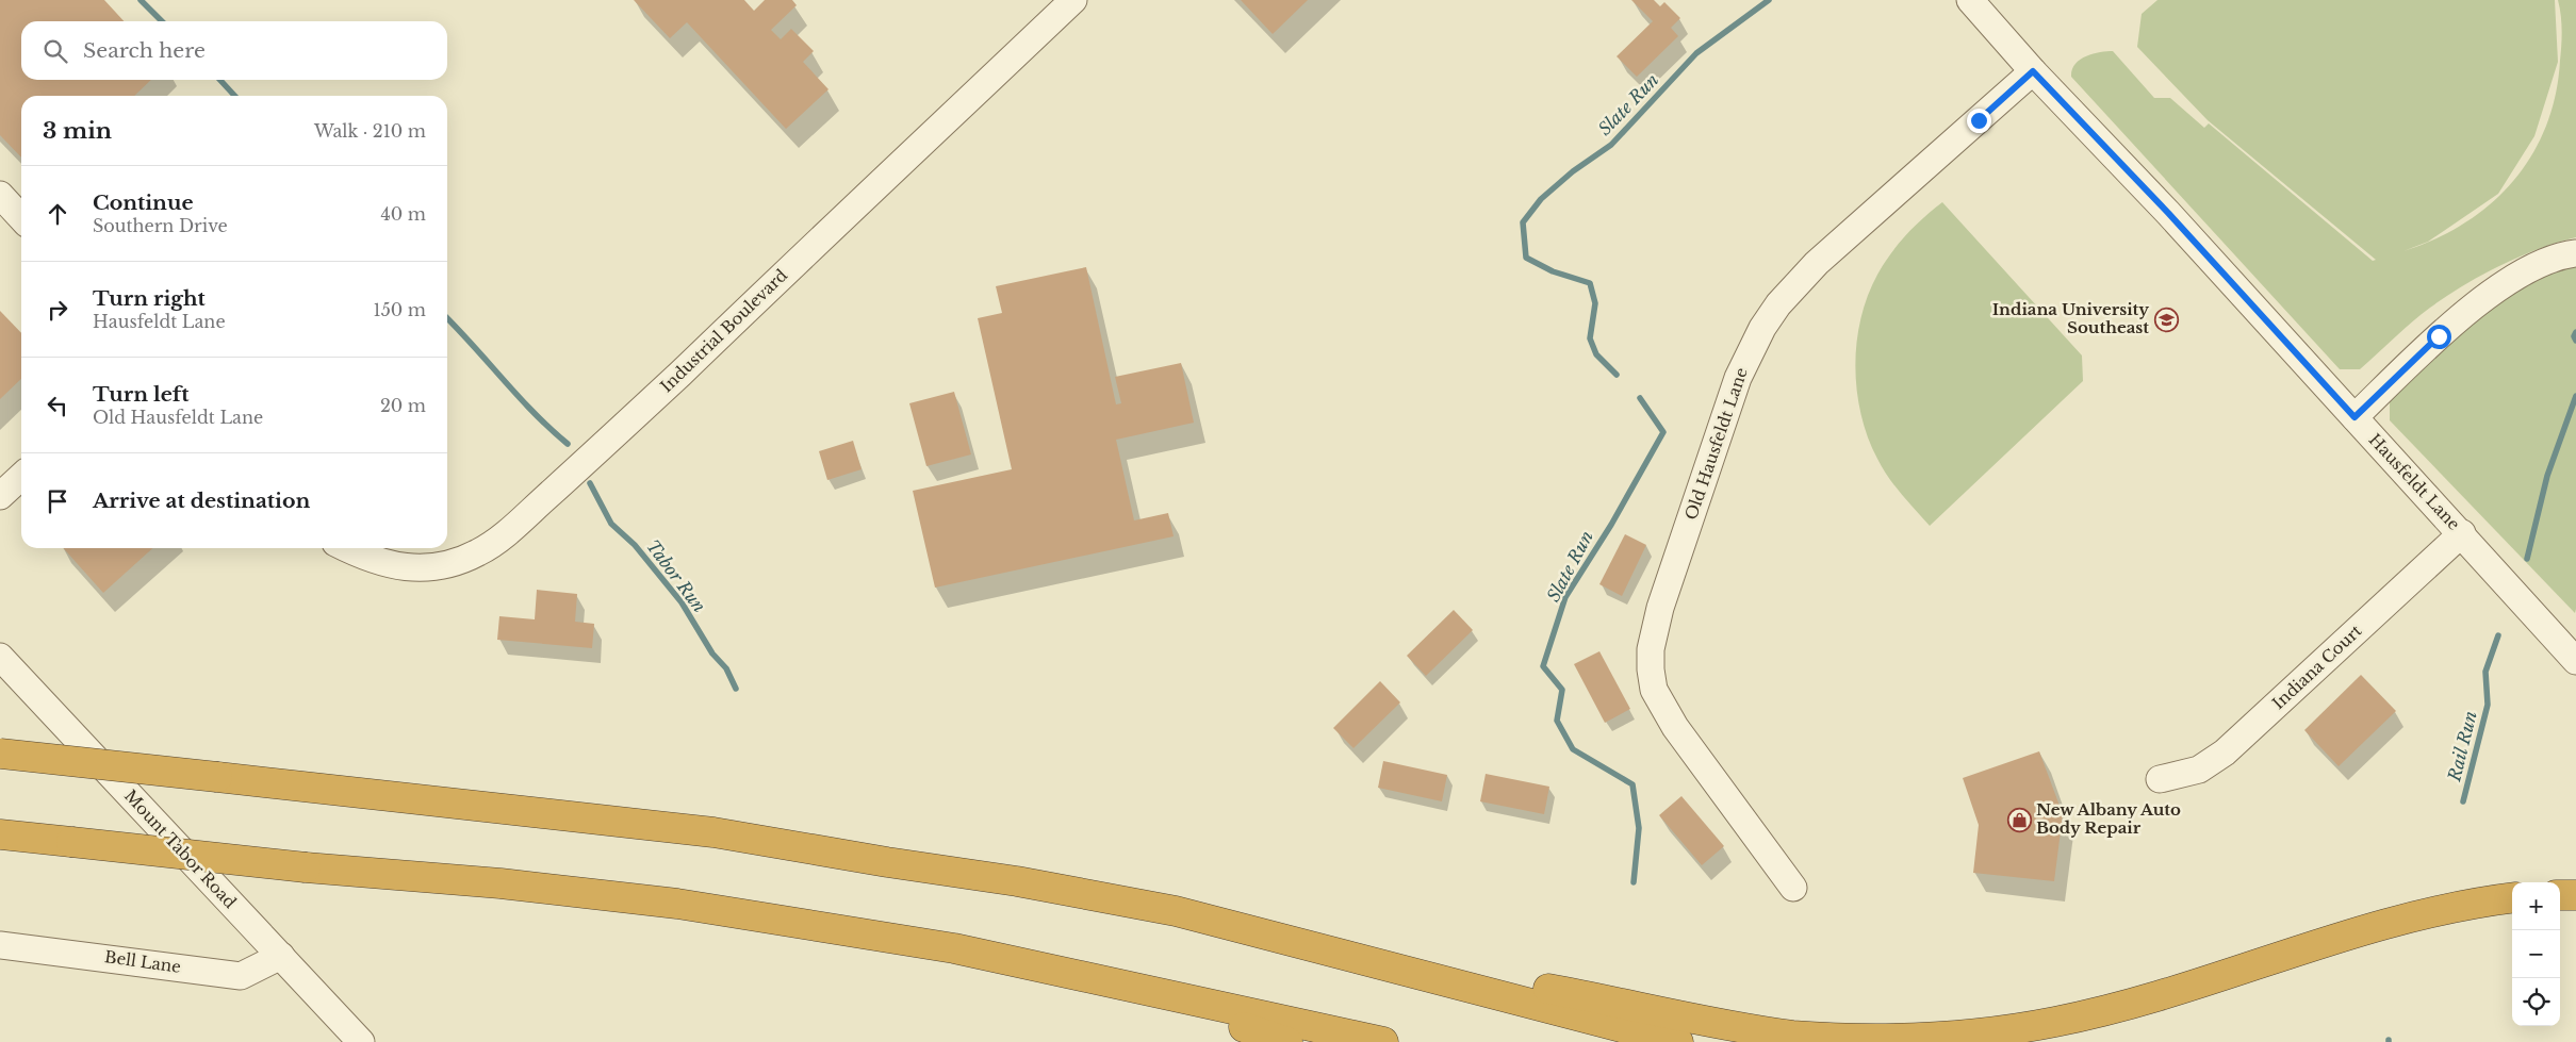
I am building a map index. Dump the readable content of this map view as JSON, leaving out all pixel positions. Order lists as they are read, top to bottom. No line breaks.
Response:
{"streets":{"street":["Industrial Boulevard","Old Hausfeldt Lane","Hausfeldt Lane","Indiana Court","Mount Tabor Road","Bell Lane"]},"crossings":[["Old Hausfeldt Lane","Hausfeldt Lane"],["Hausfeldt Lane","Indiana Court"],["Mount Tabor Road","Bell Lane"]],"water":["Slate Run","Tabor Run","Rail Run"],"places":{"school or university":["Indiana University Southeast"],"shop":["New Albany Auto Body Repair"]},"page":{"search":"Search here","heading":["3 min","Walk · 210 m"],"list":[["Continue","Southern Drive","40 m"],["Turn right","Hausfeldt Lane","150 m"],["Turn left","Old Hausfeldt Lane","20 m"],"Arrive at destination"],"map_buttons":["+","−"]}}
